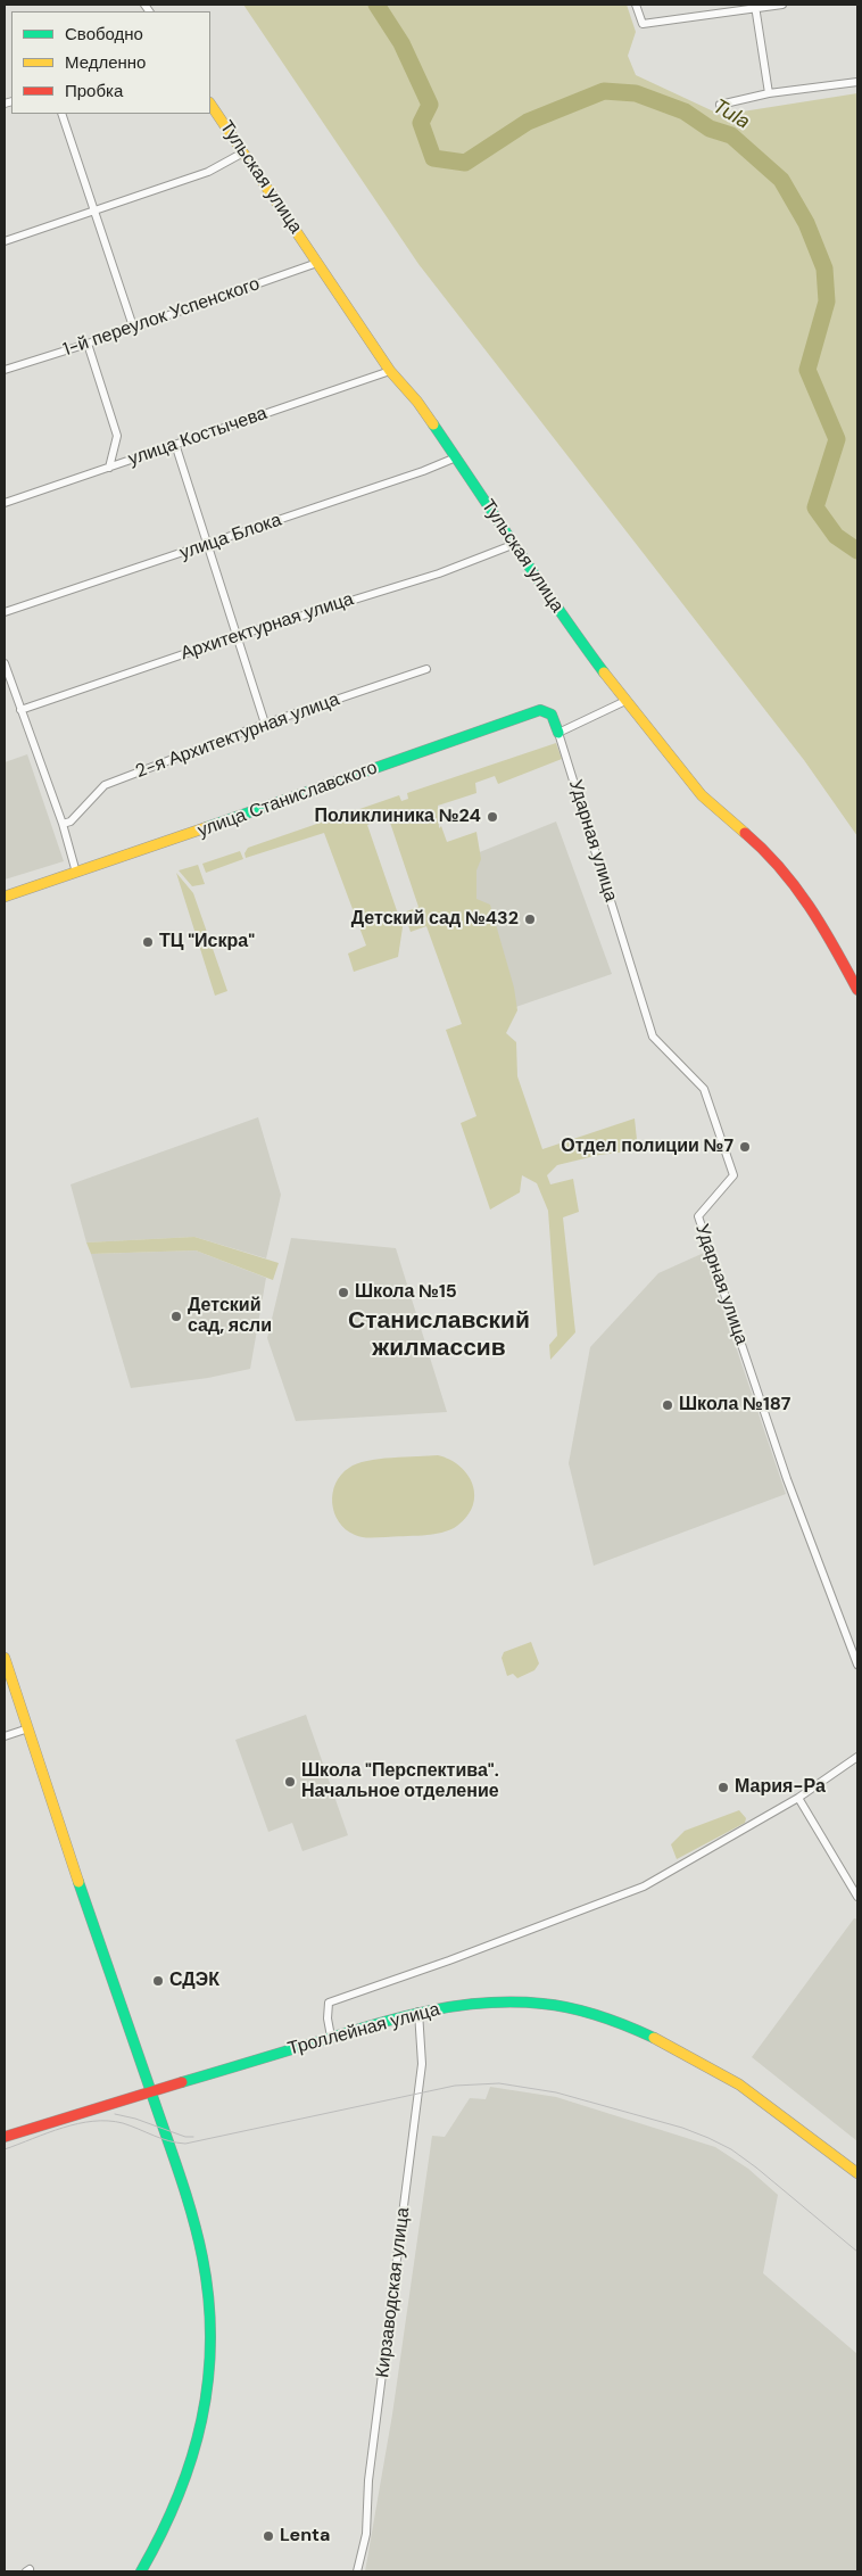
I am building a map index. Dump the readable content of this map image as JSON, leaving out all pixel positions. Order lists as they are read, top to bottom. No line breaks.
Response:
{"streets":{"main road":["Тульская улица","улица Станиславского","Троллейная улица"],"street":["1-й переулок Успенского","улица Костычева","улица Блока","Архитектурная улица","2-я Архитектурная улица","Ударная улица","Кирзаводская улица"]},"crossings":[["Тульская улица","1-й переулок Успенского"],["Тульская улица","улица Костычева"],["Тульская улица","улица Блока"],["Тульская улица","Архитектурная улица"],["улица Станиславского","Ударная улица"],["Троллейная улица","Кирзаводская улица"]],"districts":["Станиславский жилмассив"],"water":["Tula"],"places":["Поликлиника №24","Детский сад №432","ТЦ \"Искра\"","Отдел полиции №7","Школа №15","Детский сад, ясли","Школа №187","Школа \"Перспектива\". Начальное отделение","Мария-Ра","СДЭК","Lenta"],"legend":["Свободно","Медленно","Пробка"]}
